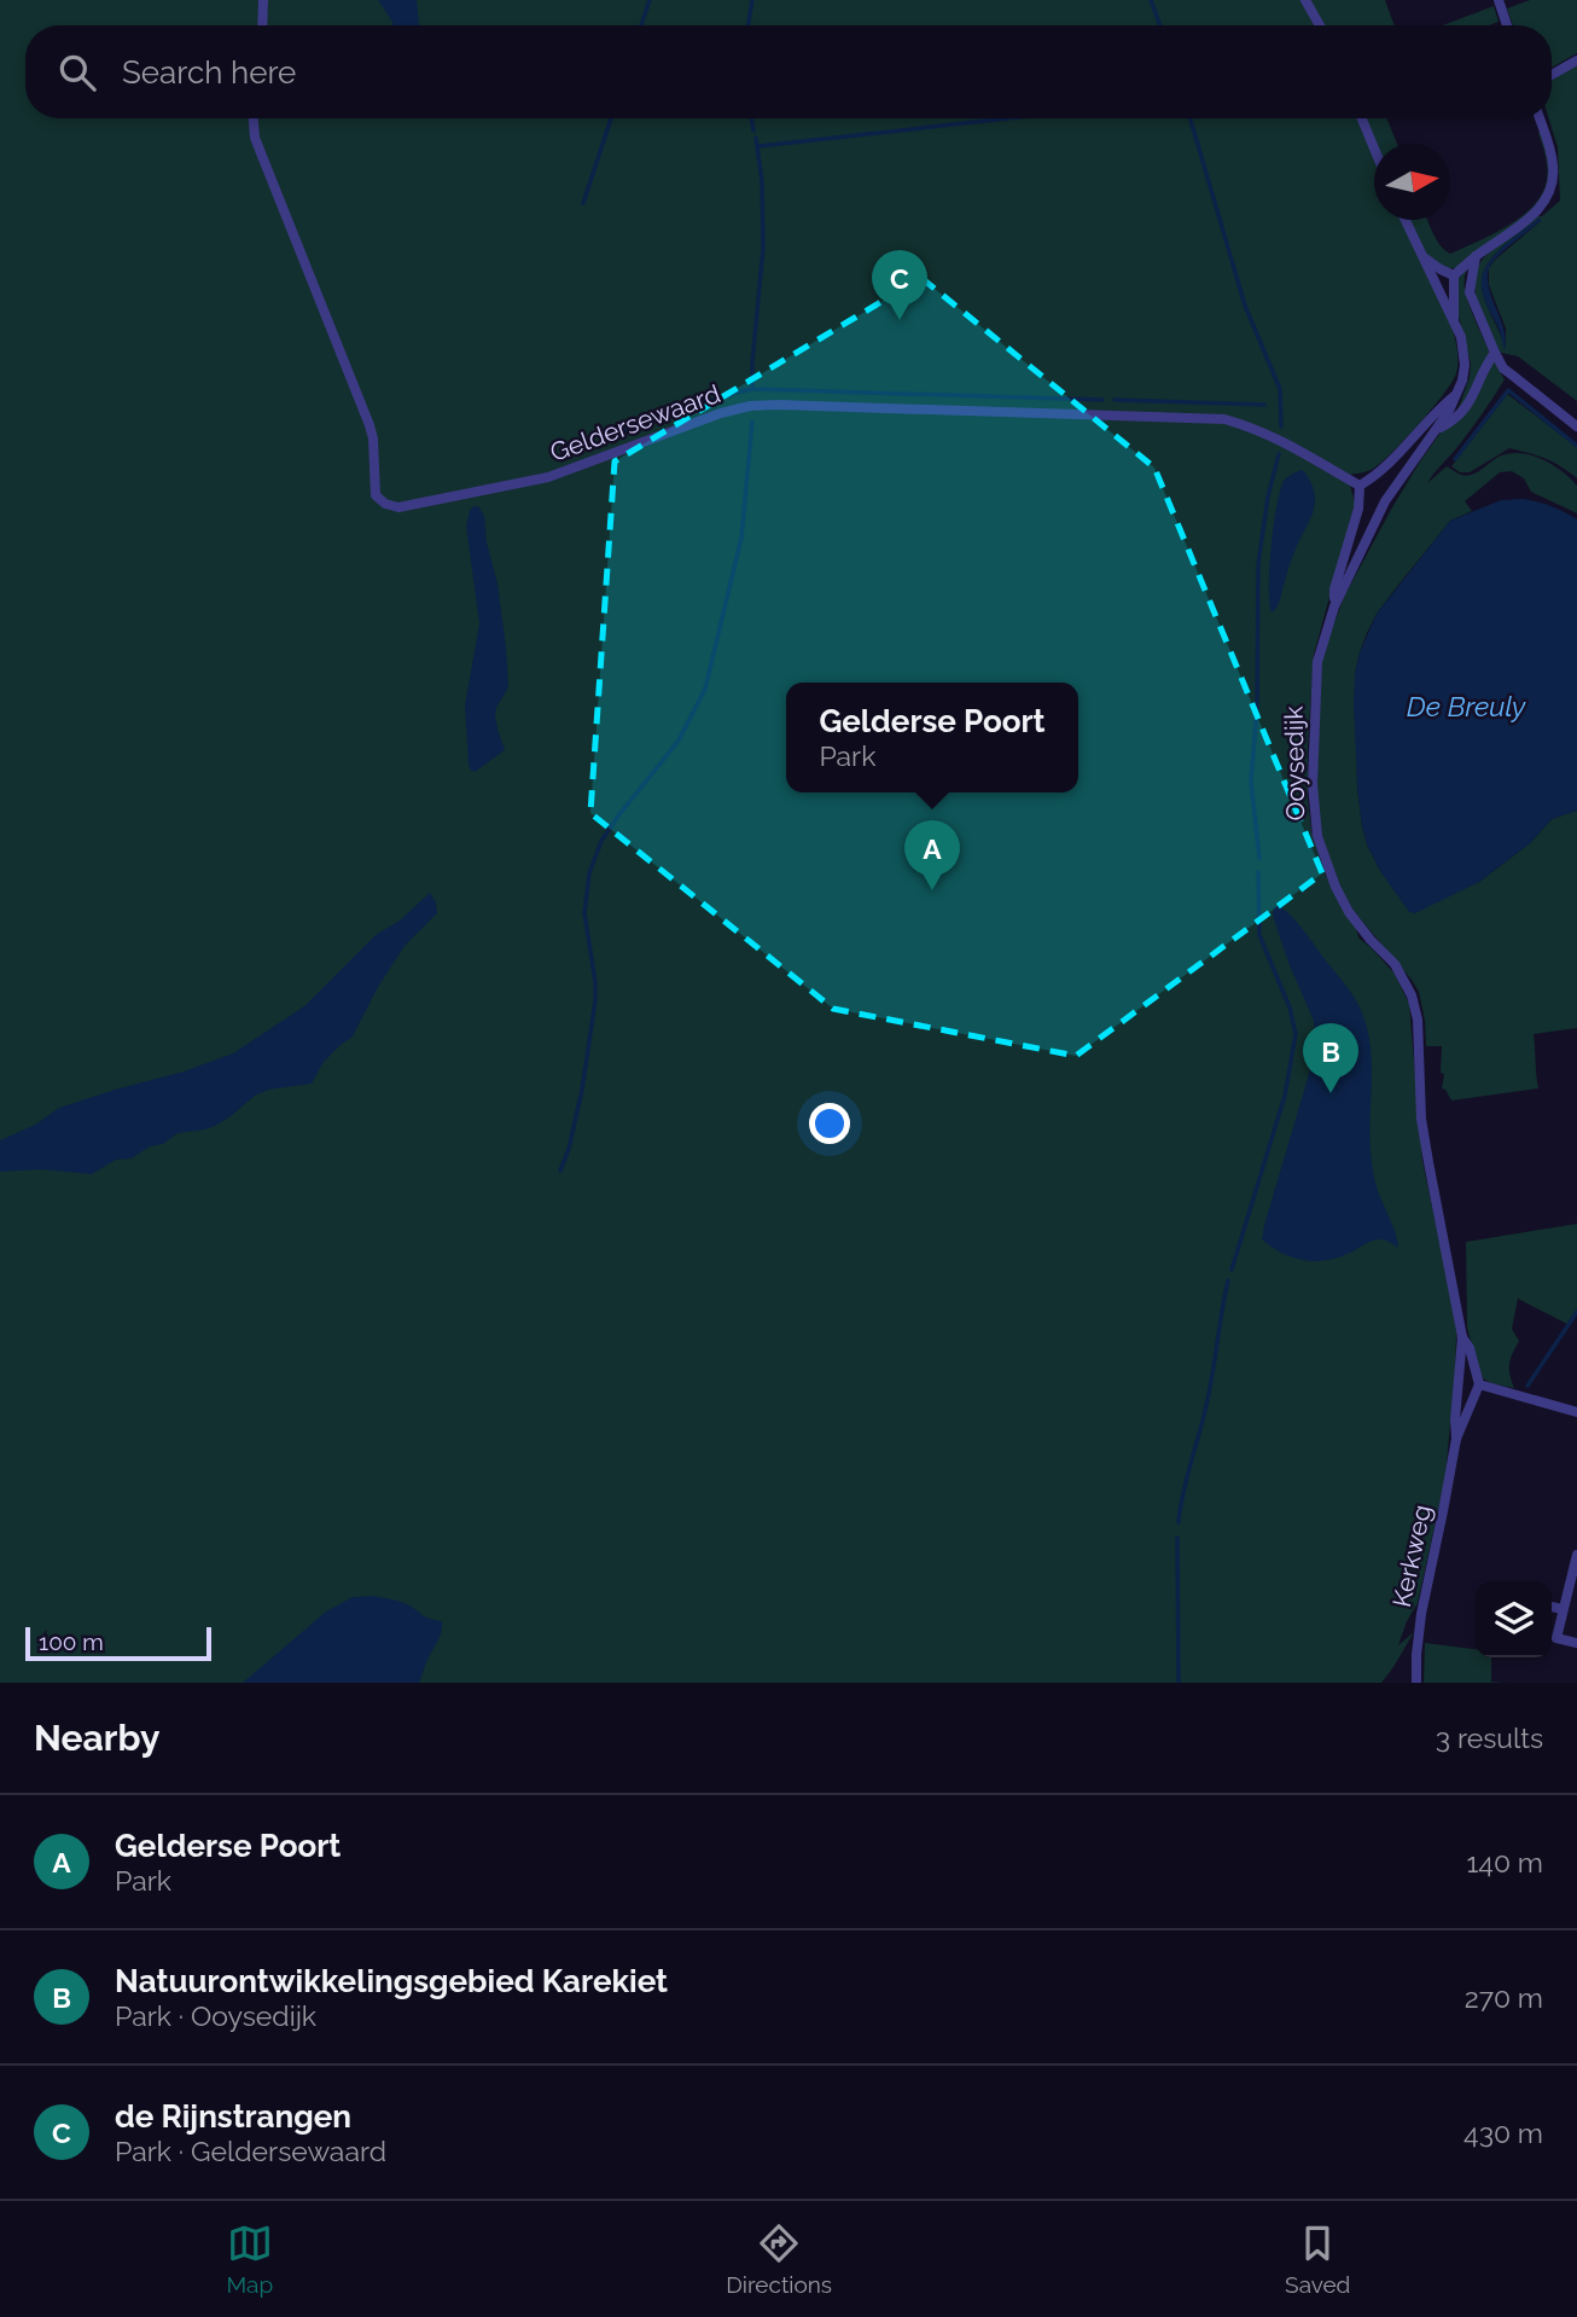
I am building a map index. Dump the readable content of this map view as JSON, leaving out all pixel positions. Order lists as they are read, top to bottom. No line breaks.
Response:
{"streets":{"street":["Geldersewaard","Ooysedijk","Kerkweg"]},"crossings":[["Ooysedijk","Kerkweg"]],"water":["De Breuly"],"scale_bar":"100 m","north":"right","page":{"search":"Search here","pins":["C","A","B"],"popup":["Gelderse Poort","Park"],"scale":"100 m","heading":["Nearby","3 results"],"list":[{"mark":"A","name":"Gelderse Poort","note":"Park","value":"140 m"},{"mark":"B","name":"Natuurontwikkelingsgebied Karekiet","note":"Park · Ooysedijk","value":"270 m"},{"mark":"C","name":"de Rijnstrangen","note":"Park · Geldersewaard","value":"430 m"}],"nav":["Map","Directions","Saved"]}}
